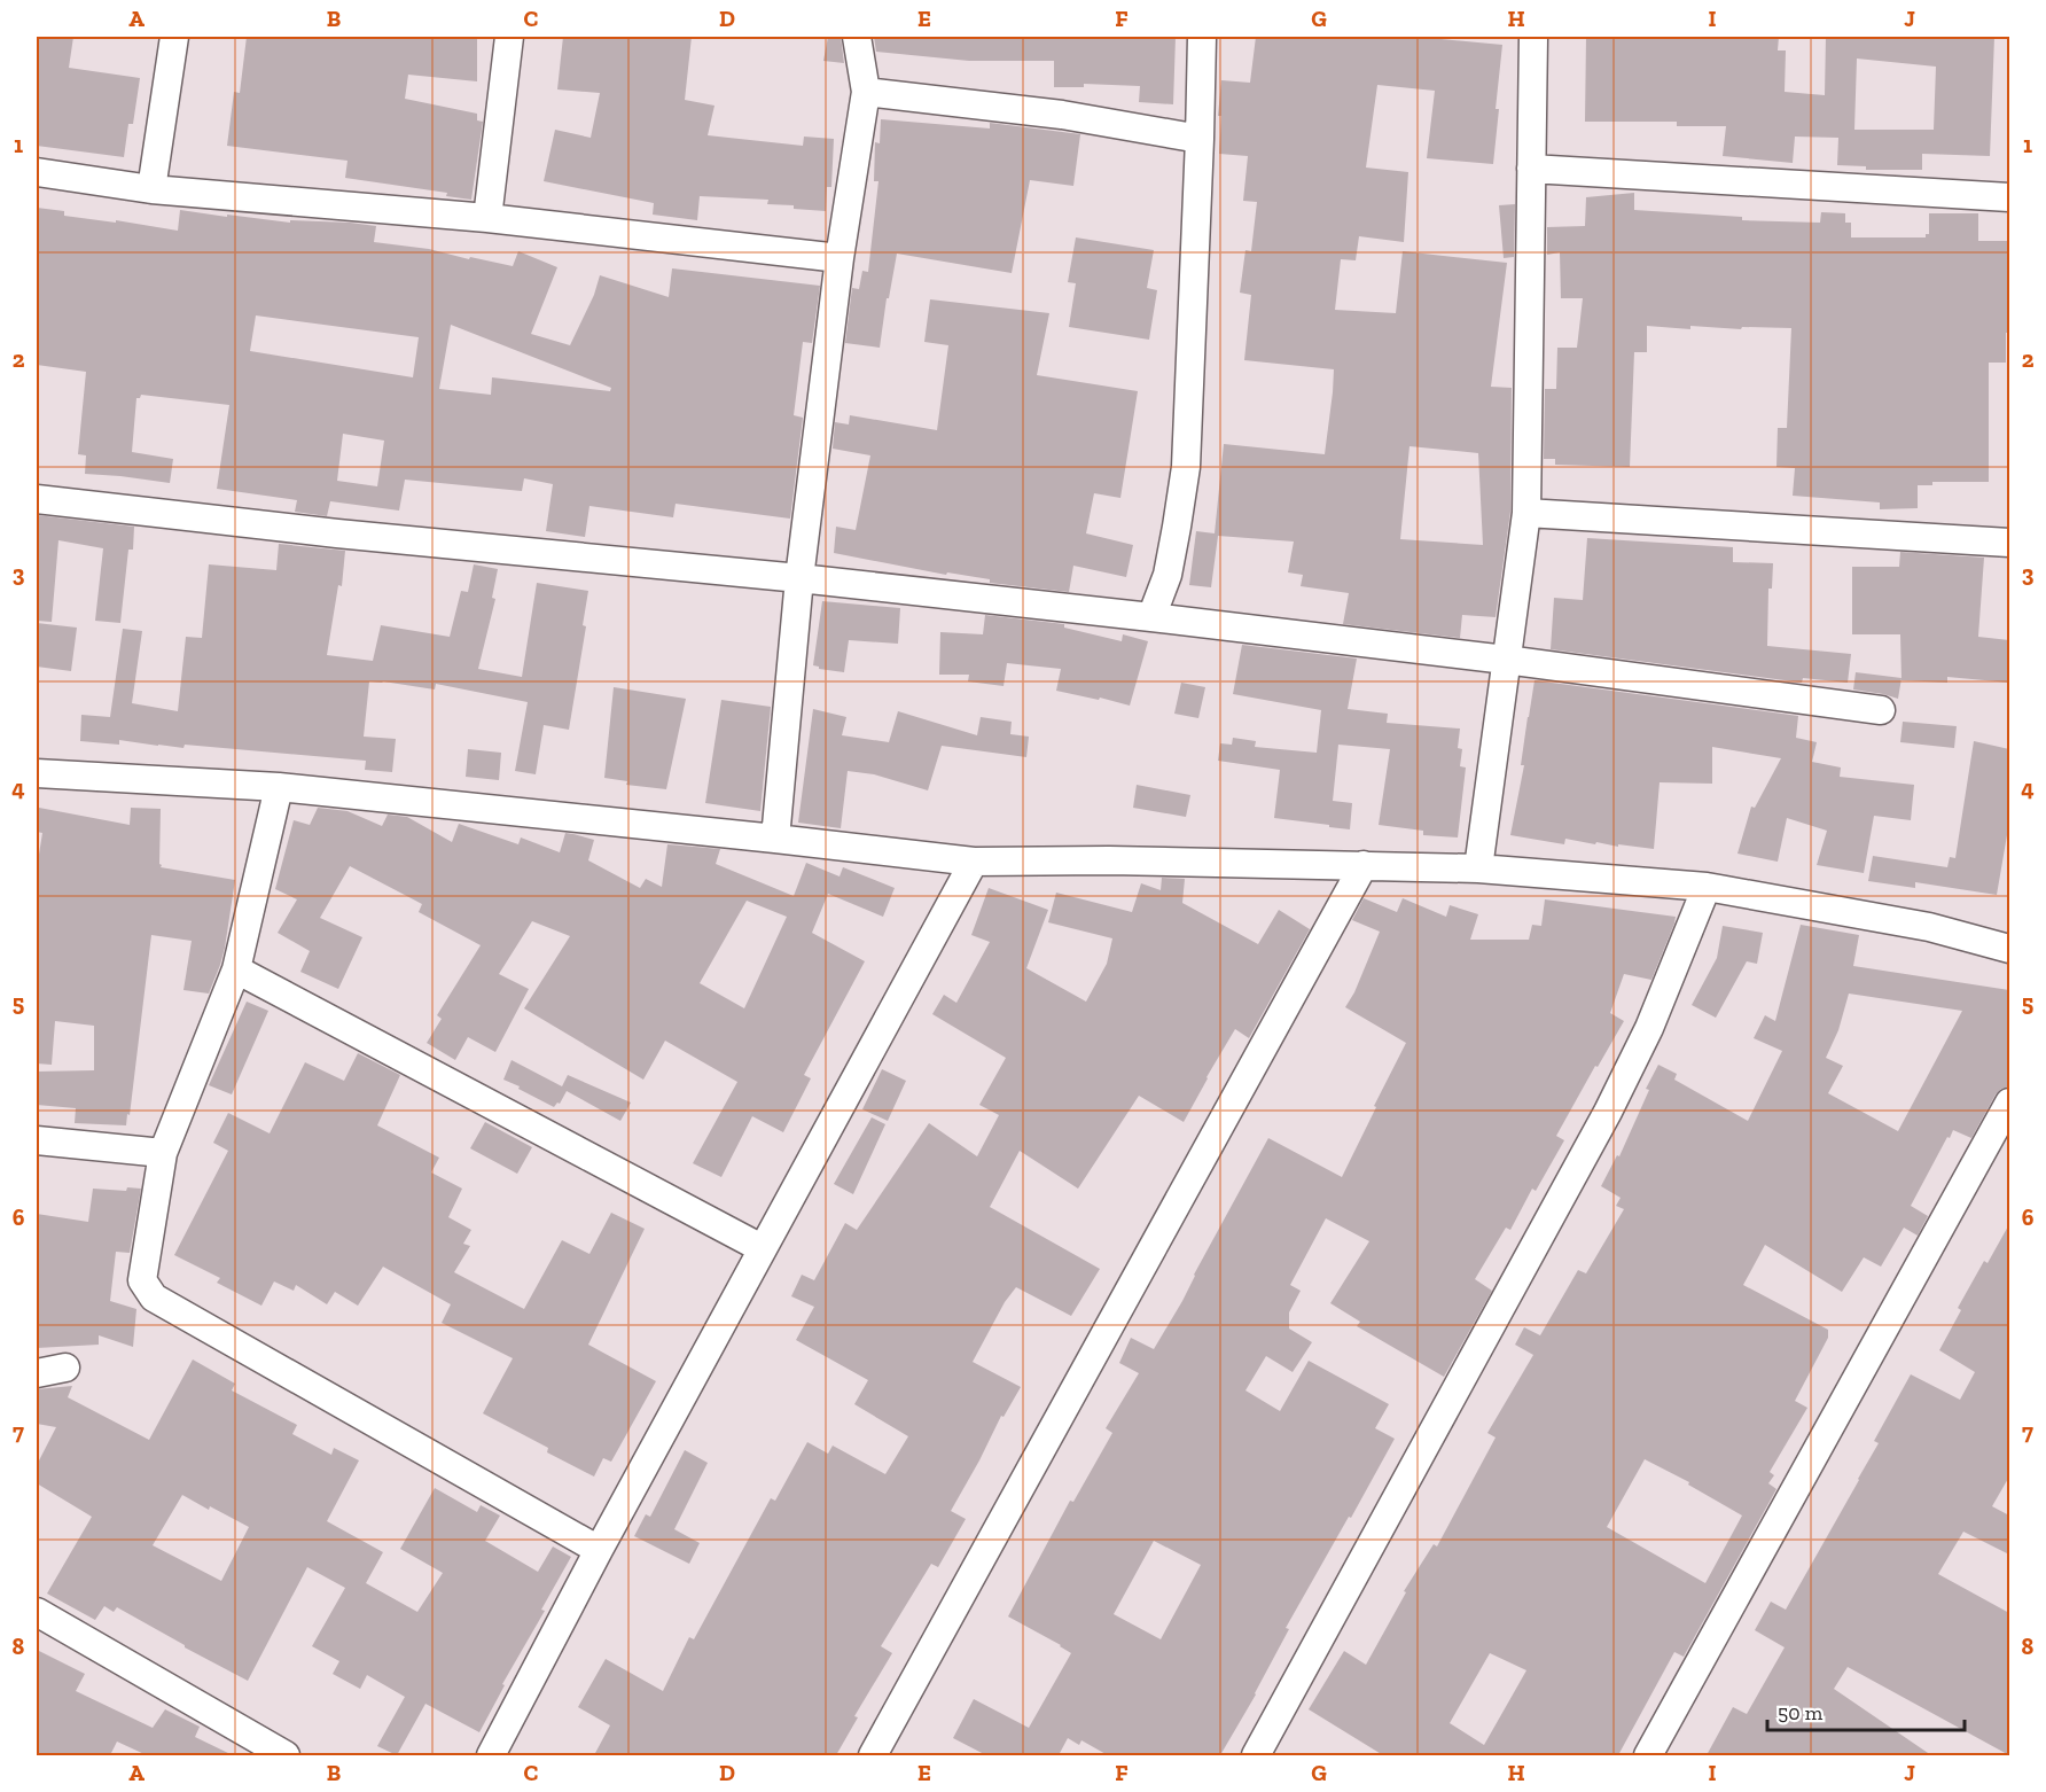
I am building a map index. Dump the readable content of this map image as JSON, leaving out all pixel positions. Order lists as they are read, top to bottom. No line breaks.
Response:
{"scale_bar":"50 m","grid":{"columns":["A","B","C","D","E","F","G","H","I","J"],"rows":["1","2","3","4","5","6","7","8"]}}
